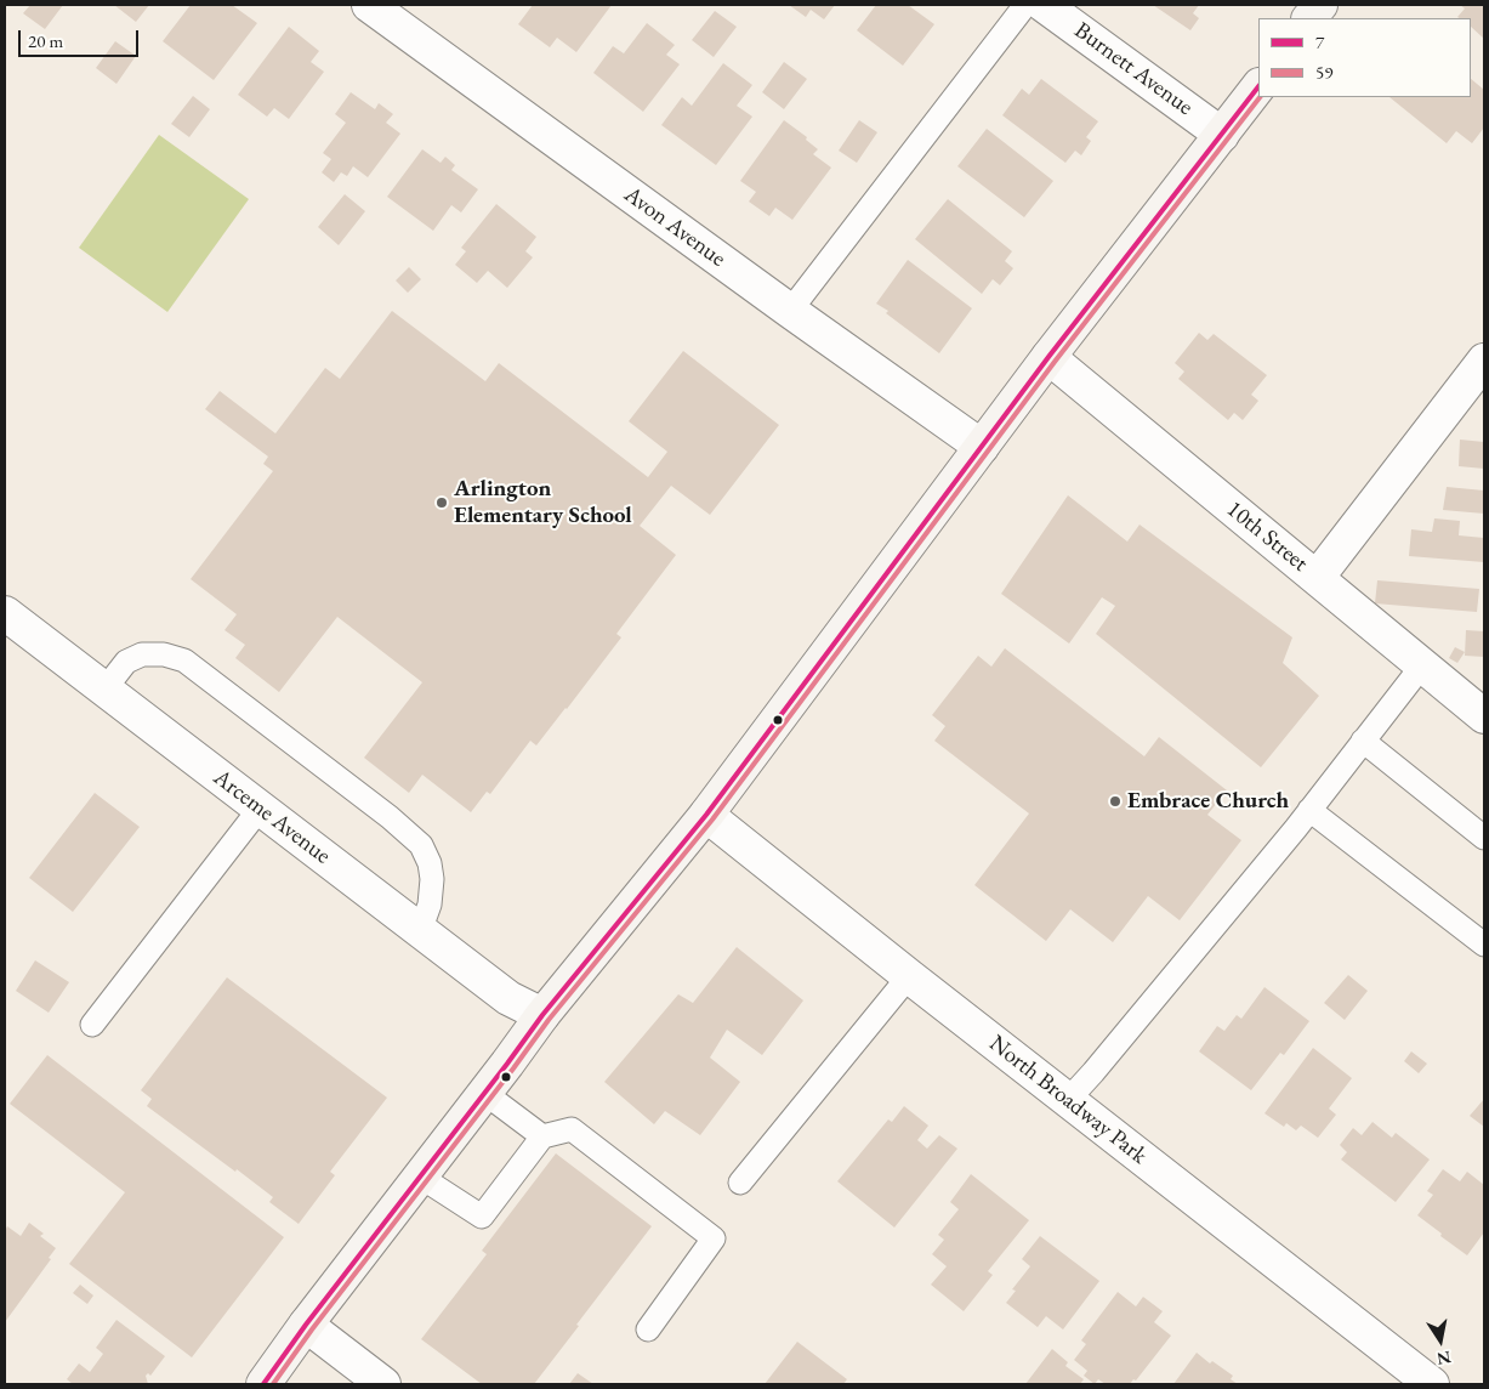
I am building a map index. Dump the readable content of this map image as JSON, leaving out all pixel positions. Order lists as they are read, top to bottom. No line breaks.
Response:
{"streets":{"street":["Burnett Avenue","Avon Avenue","10th Street","Arceme Avenue","North Broadway Park"]},"places":["Arlington Elementary School","Embrace Church"],"lines":["transit line 7","transit line 59"],"legend":["7","59"],"scale_bar":"20 m","north":"bottom"}
